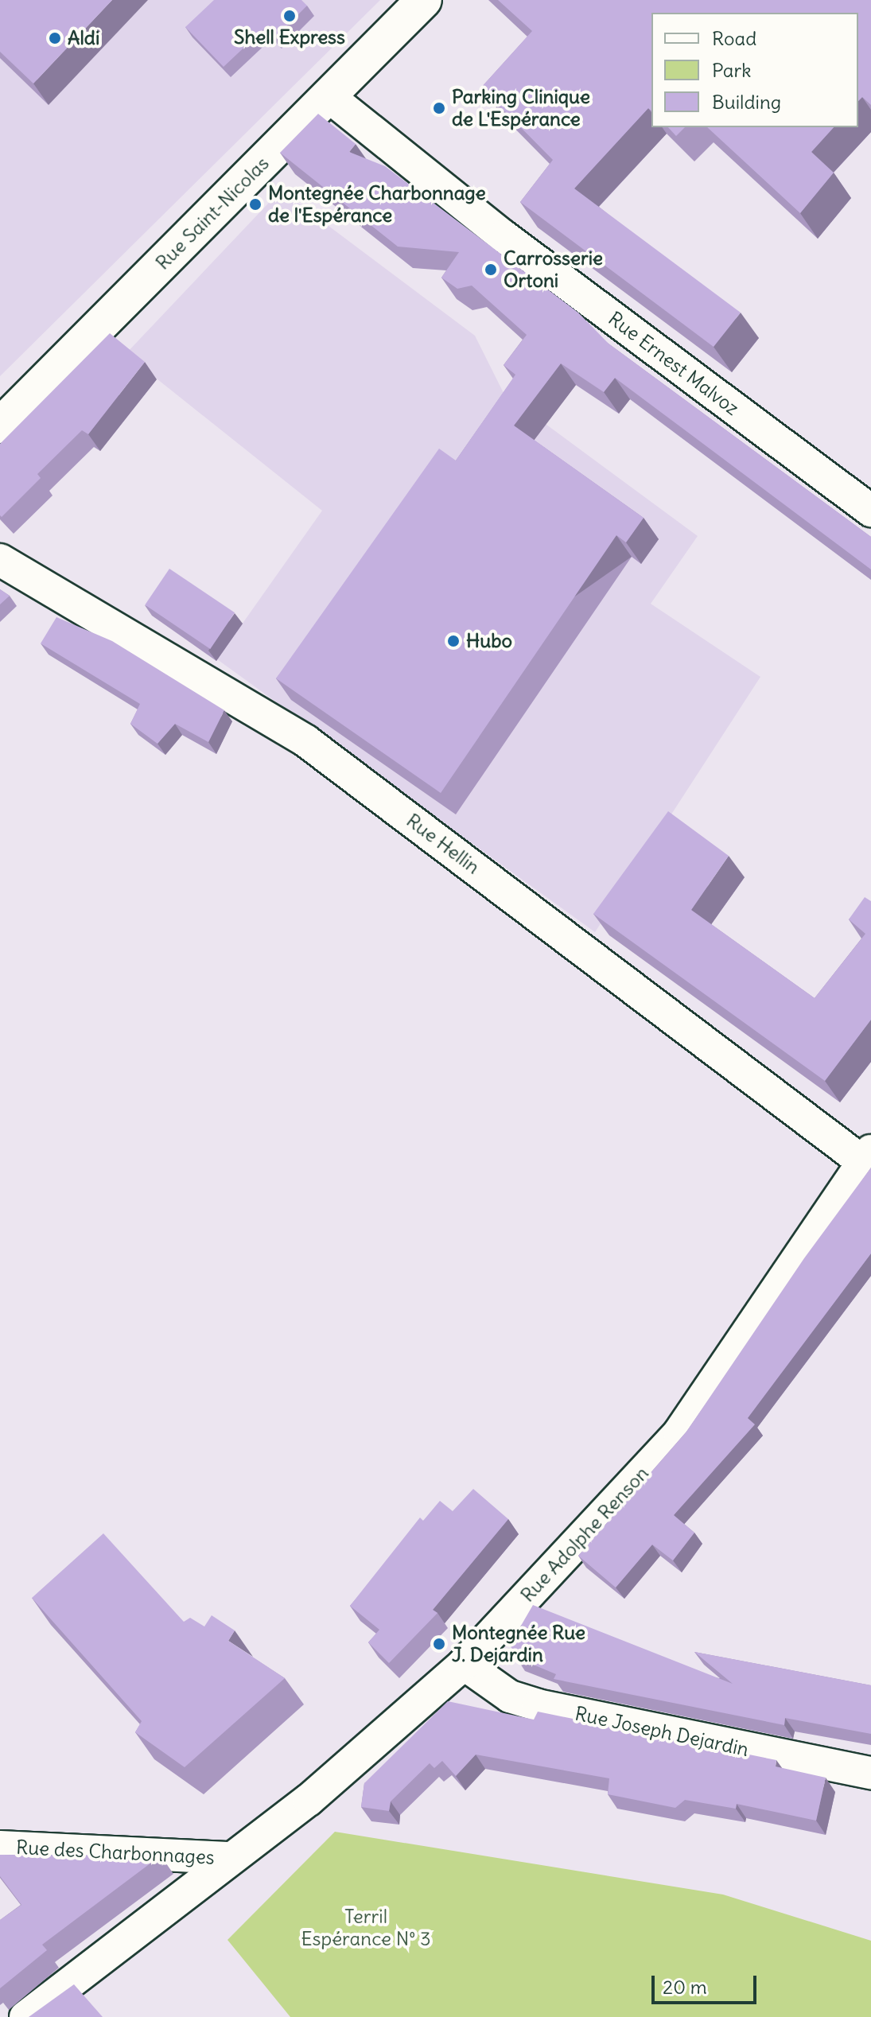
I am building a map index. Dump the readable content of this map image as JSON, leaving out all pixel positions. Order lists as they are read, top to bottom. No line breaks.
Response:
{"streets":{"street":["Rue Saint-Nicolas","Rue Ernest Malvoz","Rue Hellin","Rue Adolphe Renson","Rue Joseph Dejardin","Rue des Charbonnages"]},"crossings":[["Rue Saint-Nicolas","Rue Ernest Malvoz"],["Rue Hellin","Rue Adolphe Renson"],["Rue Adolphe Renson","Rue Joseph Dejardin"],["Rue Adolphe Renson","Rue des Charbonnages"]],"parks":["Terril Espérance N° 3"],"places":["Shell Express","Aldi","Parking Clinique de L'Espérance","Montegnée Charbonnage de l'Espérance","Carrosserie Ortoni","Hubo","Montegnée Rue J. Dejardin"],"legend":["Road","Park","Building"],"scale_bar":"20 m"}
